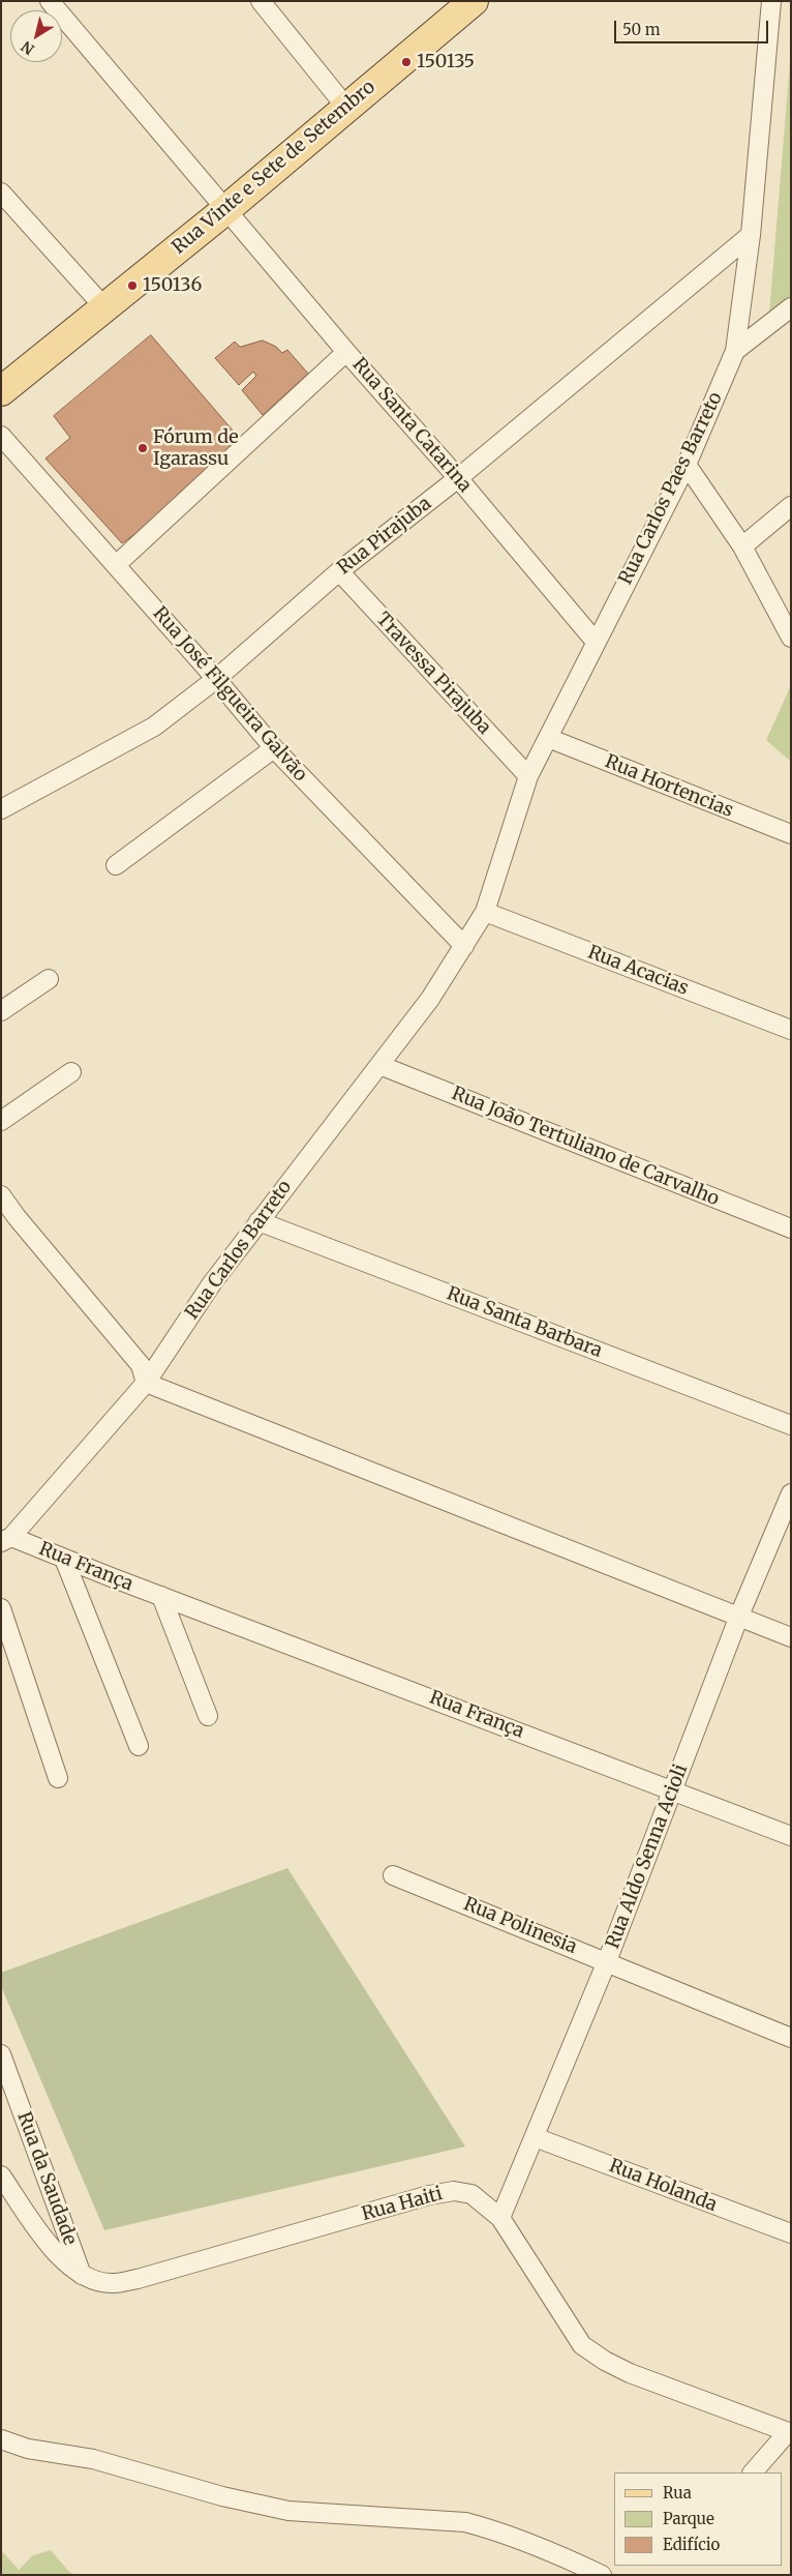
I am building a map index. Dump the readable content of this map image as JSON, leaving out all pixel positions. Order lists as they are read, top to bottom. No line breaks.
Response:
{"streets":{"main road":["Rua Vinte e Sete de Setembro"],"street":["Rua Santa Catarina","Rua Carlos Paes Barreto","Rua Pirajuba","Travessa Pirajuba","Rua José Filgueira Galvão","Rua Hortencias","Rua Acacias","Rua João Tertuliano de Carvalho","Rua Carlos Barreto","Rua Santa Barbara","Rua França","Rua Aldo Senna Acioli","Rua Polinesia","Rua da Saudade","Rua Holanda","Rua Haiti"]},"crossings":[["Rua Vinte e Sete de Setembro","Rua Santa Catarina"],["Rua Santa Catarina","Rua Carlos Paes Barreto"],["Rua Santa Catarina","Rua Pirajuba"],["Rua Carlos Paes Barreto","Rua Pirajuba"],["Rua Carlos Paes Barreto","Travessa Pirajuba"],["Rua Carlos Paes Barreto","Rua José Filgueira Galvão"],["Rua Carlos Paes Barreto","Rua Hortencias"],["Rua Carlos Paes Barreto","Rua Acacias"],["Rua Carlos Paes Barreto","Rua Carlos Barreto"],["Rua Pirajuba","Travessa Pirajuba"],["Rua Pirajuba","Rua José Filgueira Galvão"],["Rua José Filgueira Galvão","Rua Carlos Barreto"],["Rua João Tertuliano de Carvalho","Rua Carlos Barreto"],["Rua Carlos Barreto","Rua Santa Barbara"],["Rua Carlos Barreto","Rua França"],["Rua França","Rua Aldo Senna Acioli"],["Rua Aldo Senna Acioli","Rua Polinesia"],["Rua Aldo Senna Acioli","Rua Holanda"],["Rua Aldo Senna Acioli","Rua Haiti"],["Rua da Saudade","Rua Haiti"]],"places":["150135","150136","Fórum de Igarassu"],"legend":["Rua","Parque","Edifício"],"scale_bar":"50 m","north":"bottom left"}
